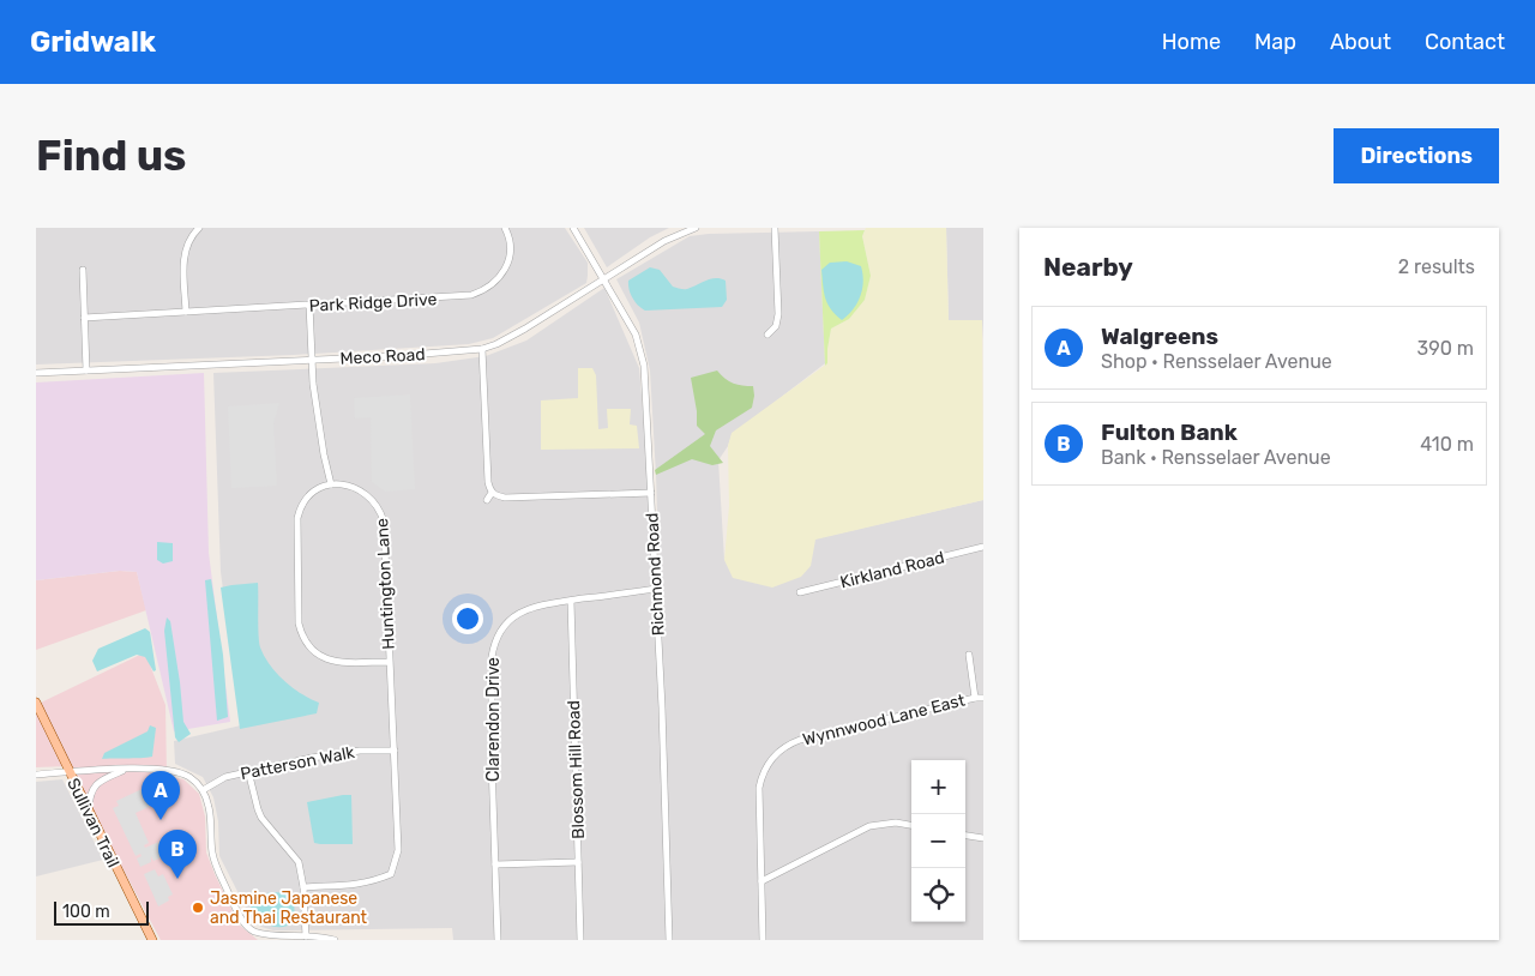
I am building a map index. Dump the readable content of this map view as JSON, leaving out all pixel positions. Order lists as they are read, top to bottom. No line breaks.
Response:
{"streets":{"main road":["Sullivan Trail"],"street":["Park Ridge Drive","Meco Road","Kirkland Road","Richmond Road","Huntington Lane","Clarendon Drive","Wynnwood Lane East","Patterson Walk","Blossom Hill Road"]},"crossings":[["Meco Road","Richmond Road"],["Richmond Road","Clarendon Drive"],["Huntington Lane","Patterson Walk"],["Clarendon Drive","Blossom Hill Road"]],"places":["Jasmine Japanese and Thai Restaurant"],"scale_bar":"100 m","page":{"header":"Gridwalk","nav":["Home","Map","About","Contact"],"buttons":"Directions","title":"Find us","heading":["Nearby","2 results"],"list":[{"mark":"A","name":"Walgreens","note":"Shop · Rensselaer Avenue","value":"390 m"},{"mark":"B","name":"Fulton Bank","note":"Bank · Rensselaer Avenue","value":"410 m"}],"map_buttons":["+","−"],"pins":["A","B"],"scale":"100 m"}}
